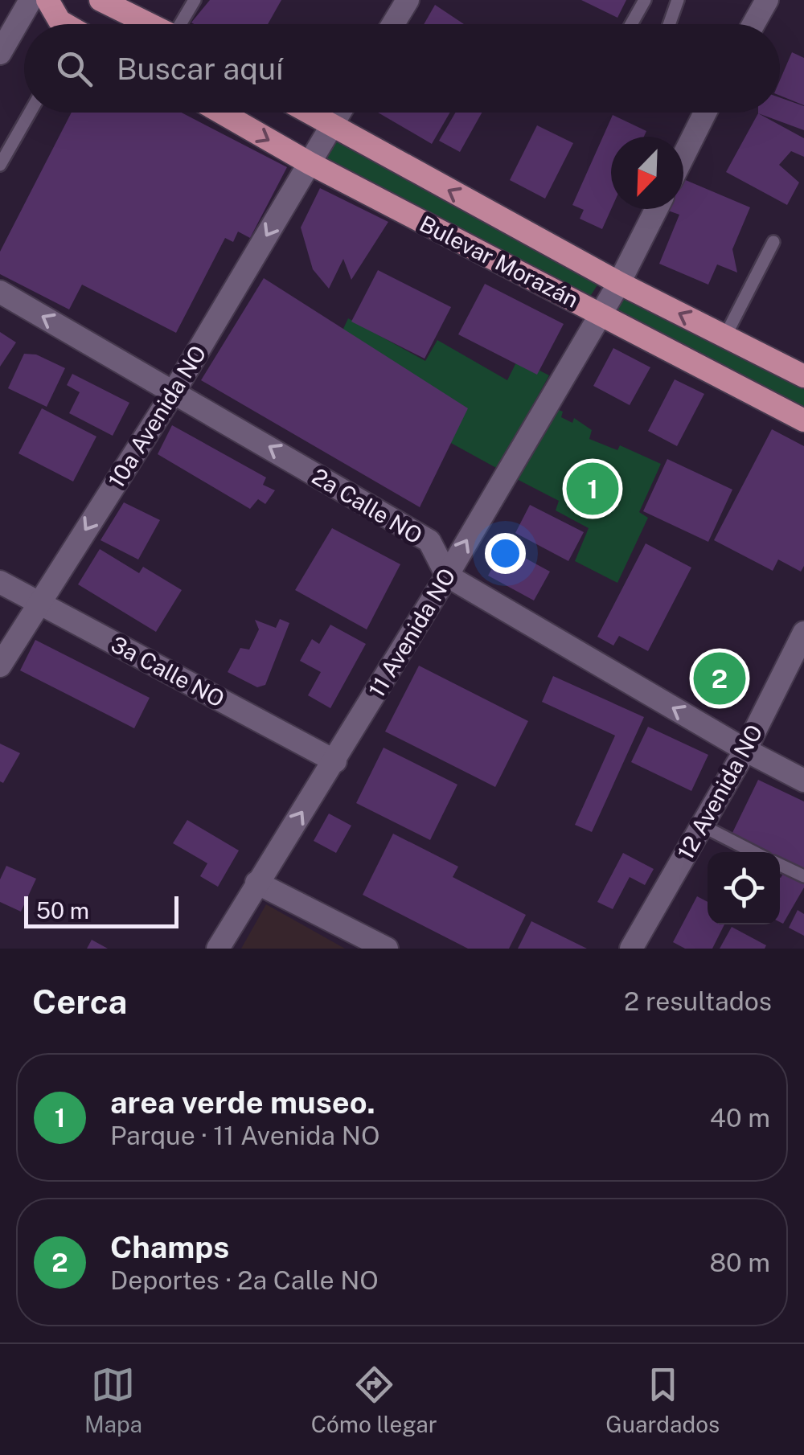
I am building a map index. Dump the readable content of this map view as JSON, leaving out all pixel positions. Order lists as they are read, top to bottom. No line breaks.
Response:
{"streets":{"main road":["Bulevar Morazán"],"street":["10a Avenida NO","2a Calle NO","11 Avenida NO","3a Calle NO","12 Avenida NO"]},"crossings":[["Bulevar Morazán","10a Avenida NO"],["Bulevar Morazán","11 Avenida NO"],["10a Avenida NO","2a Calle NO"],["10a Avenida NO","3a Calle NO"],["2a Calle NO","11 Avenida NO"],["11 Avenida NO","3a Calle NO"]],"one_way":["10a Avenida NO","2a Calle NO","11 Avenida NO"],"scale_bar":"50 m","north":"bottom left","page":{"search":"Buscar aquí","pins":["1","2"],"scale":"50 m","heading":["Cerca","2 resultados"],"list":[{"mark":"1","name":"area verde museo.","note":"Parque · 11 Avenida NO","value":"40 m"},{"mark":"2","name":"Champs","note":"Deportes · 2a Calle NO","value":"80 m"}],"nav":["Mapa","Cómo llegar","Guardados"]}}
